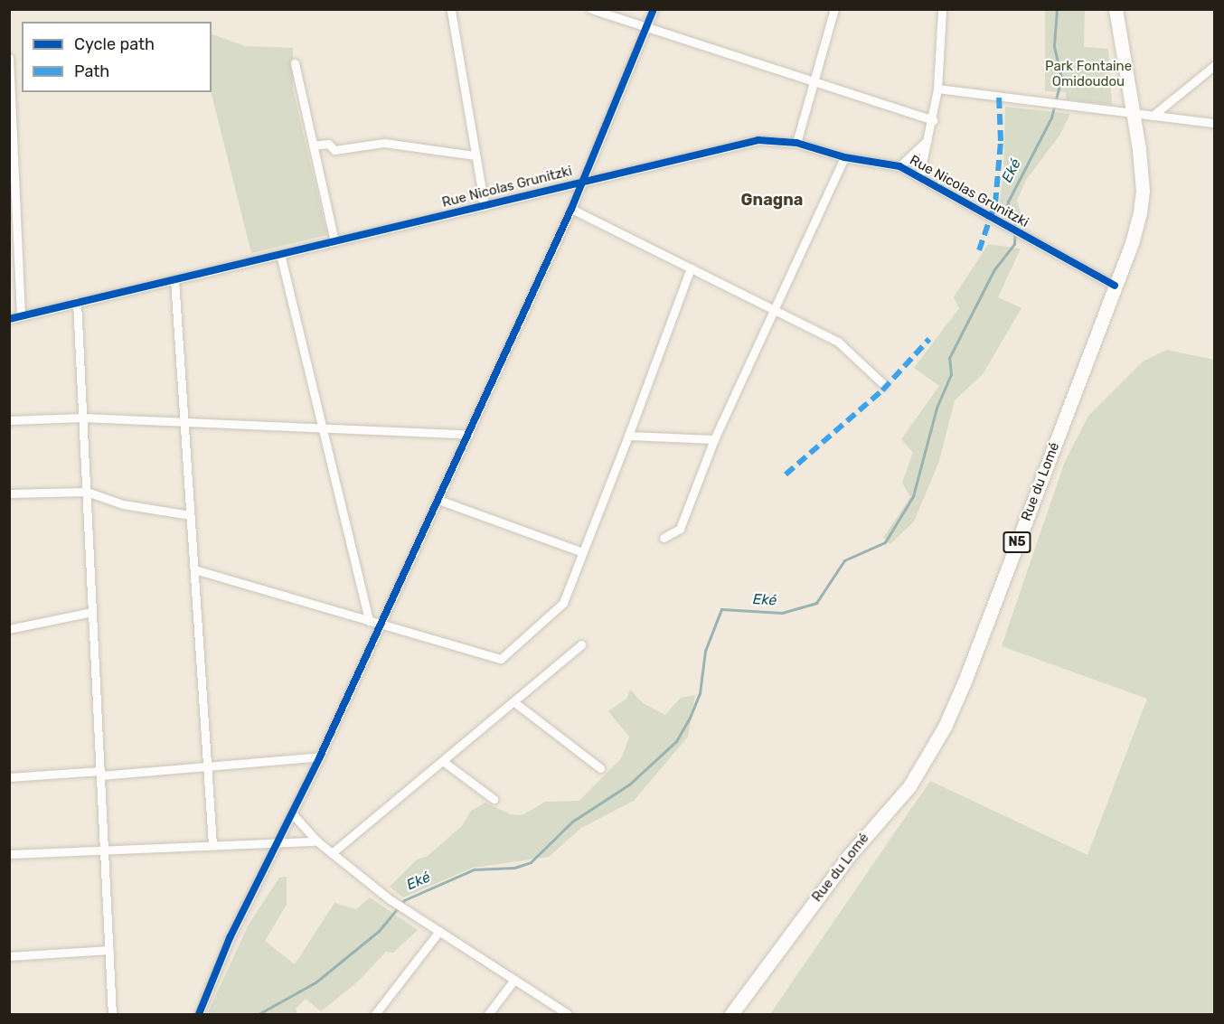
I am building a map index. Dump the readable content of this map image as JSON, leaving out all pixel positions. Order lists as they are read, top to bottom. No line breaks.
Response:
{"streets":{"main road":["Rue du Lomé","N5"],"street":["Rue Nicolas Grunitzki"]},"crossings":[["Rue Nicolas Grunitzki","Rue du Lomé"]],"districts":["Gnagna"],"water":["Eké"],"parks":["Park Fontaine Omidoudou"],"legend":["Cycle path","Path"]}
